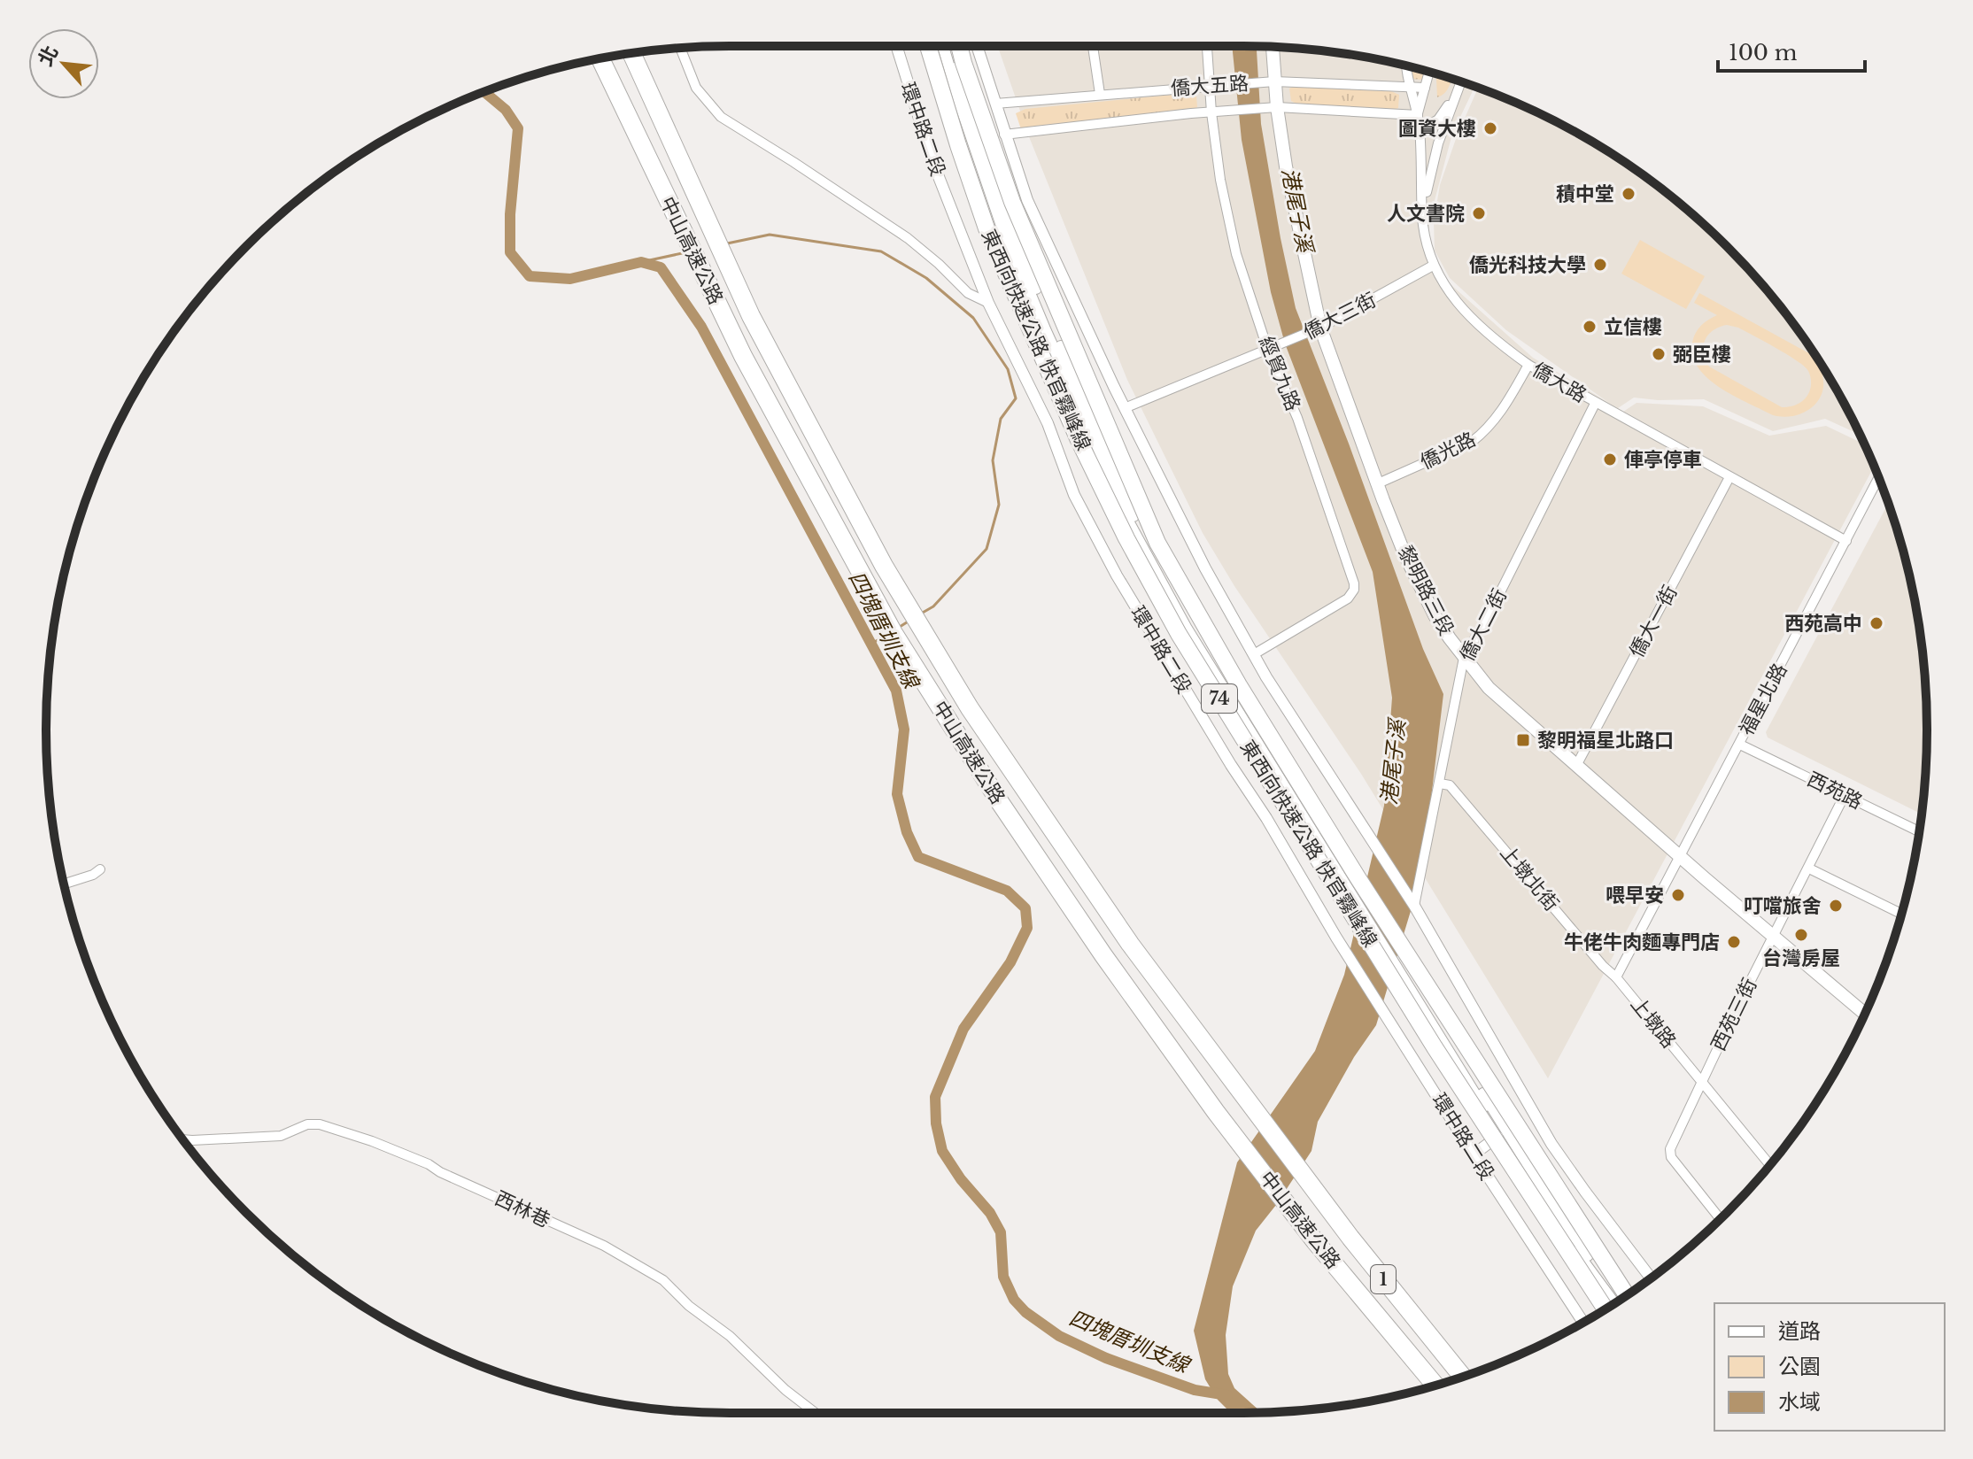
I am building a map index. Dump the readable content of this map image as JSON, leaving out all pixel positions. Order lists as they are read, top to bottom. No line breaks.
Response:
{"streets":{"highway":["中山高速公路","東西向快速公路 快官霧峰線","74","1"],"main road":["黎明路三段"],"street":["僑大五路","環中路二段","僑大三街","經貿九路","僑大路","僑光路","僑大一街","僑大二街","福星北路","西苑路","上墩北街","西苑三街","上墩路","西林巷"]},"crossings":[["僑大五路","經貿九路"],["僑大五路","僑大路"],["僑大五路","黎明路三段"],["僑大三街","經貿九路"],["僑大三街","僑大路"],["僑大三街","黎明路三段"],["僑大路","僑光路"],["僑大路","僑大一街"],["僑大路","僑大二街"],["僑大路","福星北路"],["僑光路","黎明路三段"],["黎明路三段","僑大一街"],["黎明路三段","僑大二街"],["黎明路三段","福星北路"],["黎明路三段","西苑三街"],["黎明路三段","上墩路"],["僑大二街","上墩北街"],["福星北路","西苑路"],["福星北路","上墩路"],["西苑路","西苑三街"],["上墩北街","上墩路"],["西苑三街","上墩路"]],"water":["港尾子溪","四塊厝圳支線"],"places":{"other":["圖資大樓","積中堂","人文書院","僑光科技大學","立信樓","弼臣樓","俥亭停車","西苑高中","喂早安","叮噹旅舍","台灣房屋","牛佬牛肉麵專門店"],"transit":["黎明福星北路口"]},"legend":["道路","公園","水域"],"scale_bar":"100 m","north":"top left"}
